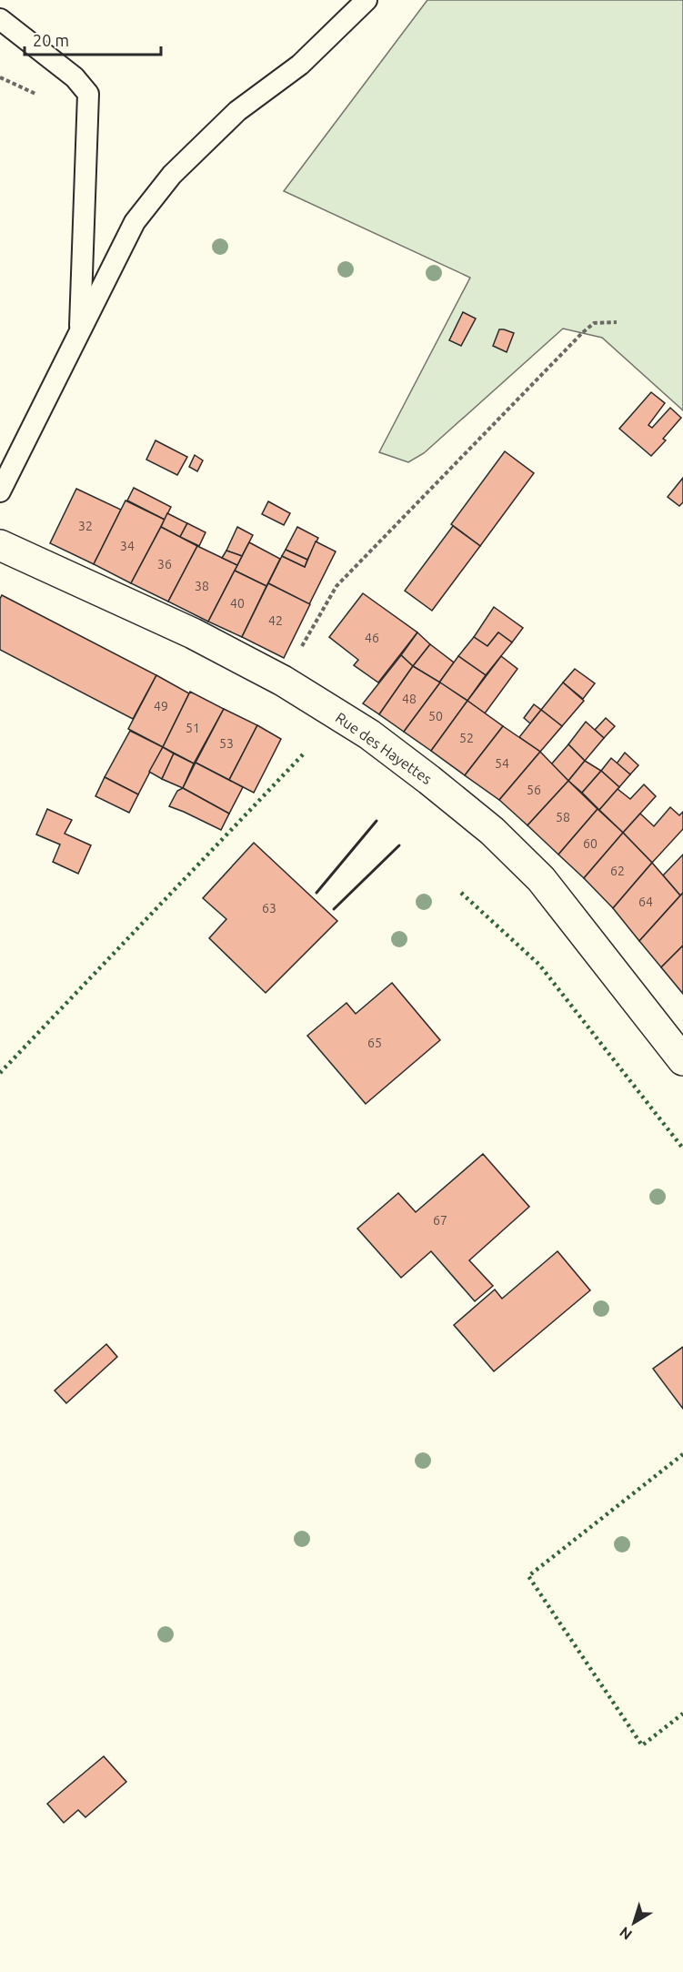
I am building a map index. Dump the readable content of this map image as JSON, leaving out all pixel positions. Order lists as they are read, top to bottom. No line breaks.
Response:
{"streets":{"street":["Rue des Hayettes"]},"house_numbers":["32","34","36","38","40","42","46","48","49","50","51","52","53","54","56","58","60","62","64","63","65","67"],"scale_bar":"20 m","north":"bottom left"}
